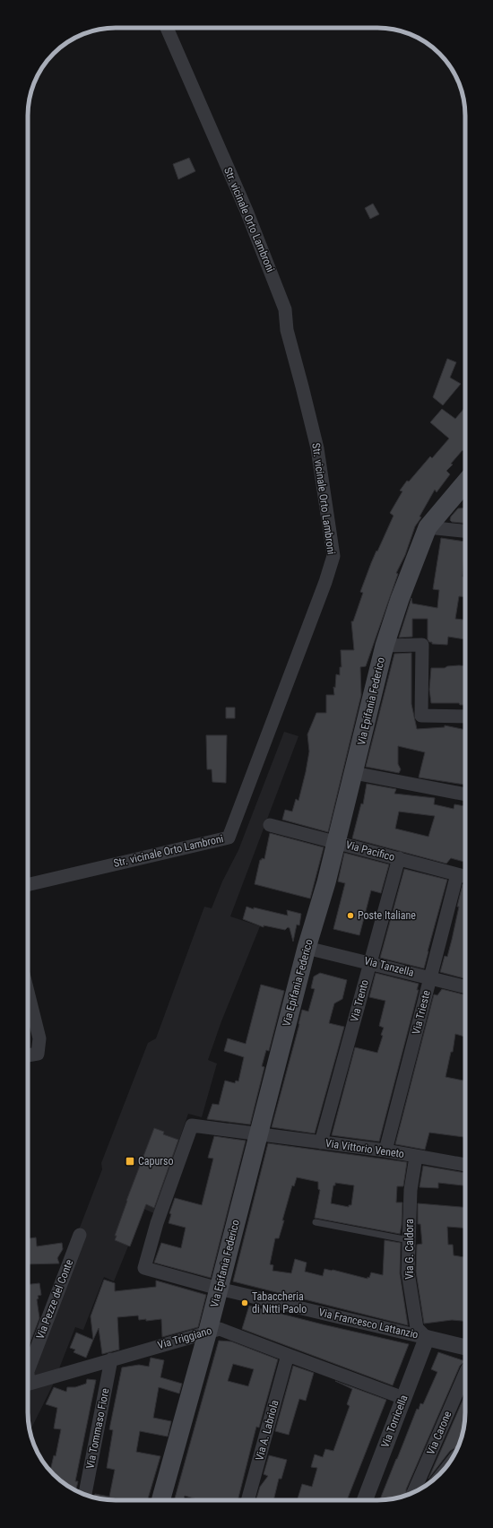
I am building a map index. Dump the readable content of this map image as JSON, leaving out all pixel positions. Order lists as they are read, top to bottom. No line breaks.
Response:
{"streets":{"main road":["Via Epifania Federico"],"street":["Str. vicinale Orto Lambroni","Via Pacifico","Via Tanzella","Via Trento","Via Trieste","Via Vittorio Veneto","Via G. Caldora","Via Pezze del Conte","Via Francesco Lattanzio","Via Triggiano","Via Torricella","Via Tommaso Fiore","Via A. Labriola","Via Carone"]},"crossings":[["Via Epifania Federico","Via Pacifico"],["Via Epifania Federico","Via Tanzella"],["Via Epifania Federico","Via Vittorio Veneto"],["Via Epifania Federico","Via Francesco Lattanzio"],["Via Epifania Federico","Via Triggiano"],["Via Pacifico","Via Trento"],["Via Pacifico","Via Trieste"],["Via Tanzella","Via Trento"],["Via Tanzella","Via Trieste"],["Via Trento","Via Vittorio Veneto"],["Via Trieste","Via Vittorio Veneto"],["Via Vittorio Veneto","Via G. Caldora"],["Via Vittorio Veneto","Via Francesco Lattanzio"],["Via G. Caldora","Via Francesco Lattanzio"],["Via G. Caldora","Via Torricella"],["Via Francesco Lattanzio","Via Torricella"],["Via Triggiano","Via Torricella"],["Via Triggiano","Via Tommaso Fiore"],["Via Triggiano","Via A. Labriola"]],"places":{"other":["Poste Italiane","Tabaccheria di Nitti Paolo"],"transit":["Capurso"]}}
